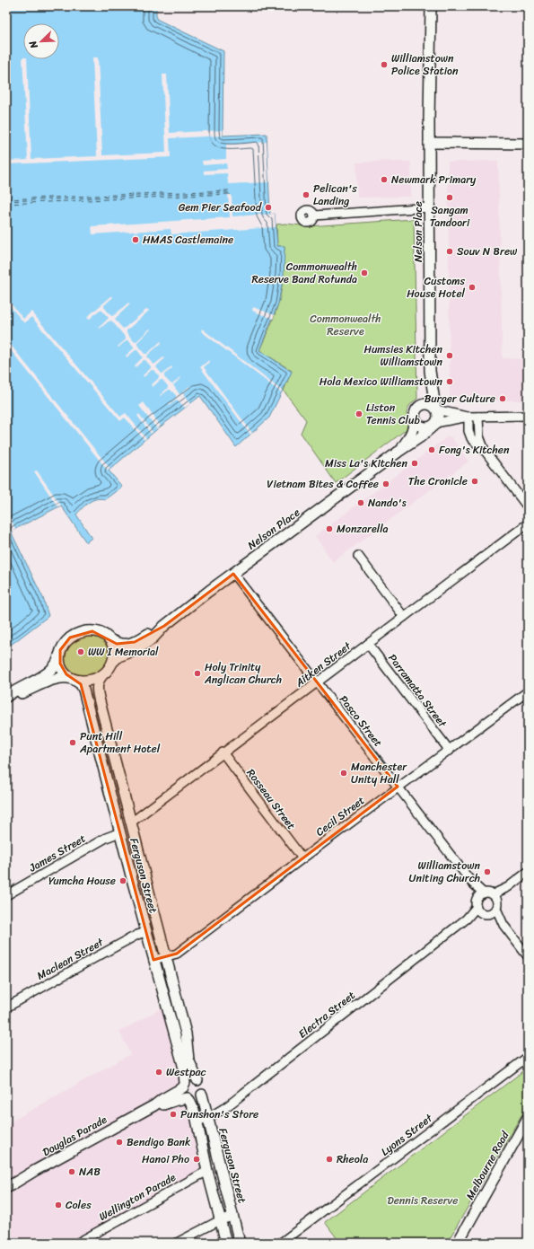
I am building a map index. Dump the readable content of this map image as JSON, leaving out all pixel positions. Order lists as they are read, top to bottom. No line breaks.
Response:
{"streets":{"street":["Nelson Place","Aitken Street","Parramatta Street","Pasco Street","Rosseau Street","Cecil Street","James Street","Ferguson Street","Maclean Street","Electra Street","Lyons Street","Douglas Parade","Melbourne Road","Wellington Parade"]},"crossings":[["Nelson Place","Pasco Street"],["Nelson Place","Ferguson Street"],["Aitken Street","Parramatta Street"],["Aitken Street","Pasco Street"],["Aitken Street","Rosseau Street"],["Aitken Street","Ferguson Street"],["Parramatta Street","Cecil Street"],["Pasco Street","Cecil Street"],["Pasco Street","Electra Street"],["Rosseau Street","Cecil Street"],["Cecil Street","Ferguson Street"],["James Street","Ferguson Street"],["Ferguson Street","Maclean Street"],["Ferguson Street","Electra Street"],["Ferguson Street","Douglas Parade"]],"parks":["Commonwealth Reserve","Dennis Reserve"],"places":["Williamstown Police Station","Newmark Primary","Pelican's Landing","Sangam Tandoori","Gem Pier Seafood","HMAS Castlemaine","Souv N Brew","Commonwealth Reserve Band Rotunda","Customs House Hotel","Humsies Kitchen Williamstown","Hola Mexico Williamstown","Burger Culture","Liston Tennis Club","Fong's Kitchen","Miss La's Kitchen","The Cronicle","Vietnam Bites & Coffee","Nando's","Monzarella","WW I Memorial","Holy Trinity Anglican Church","Punt Hill Apartment Hotel","Manchester Unity Hall","Williamstown Uniting Church","Yumcha House","Westpac","Punshon's Store","Bendigo Bank","Hanoi Pho","Rheola","NAB","Coles"],"north":"bottom left"}
